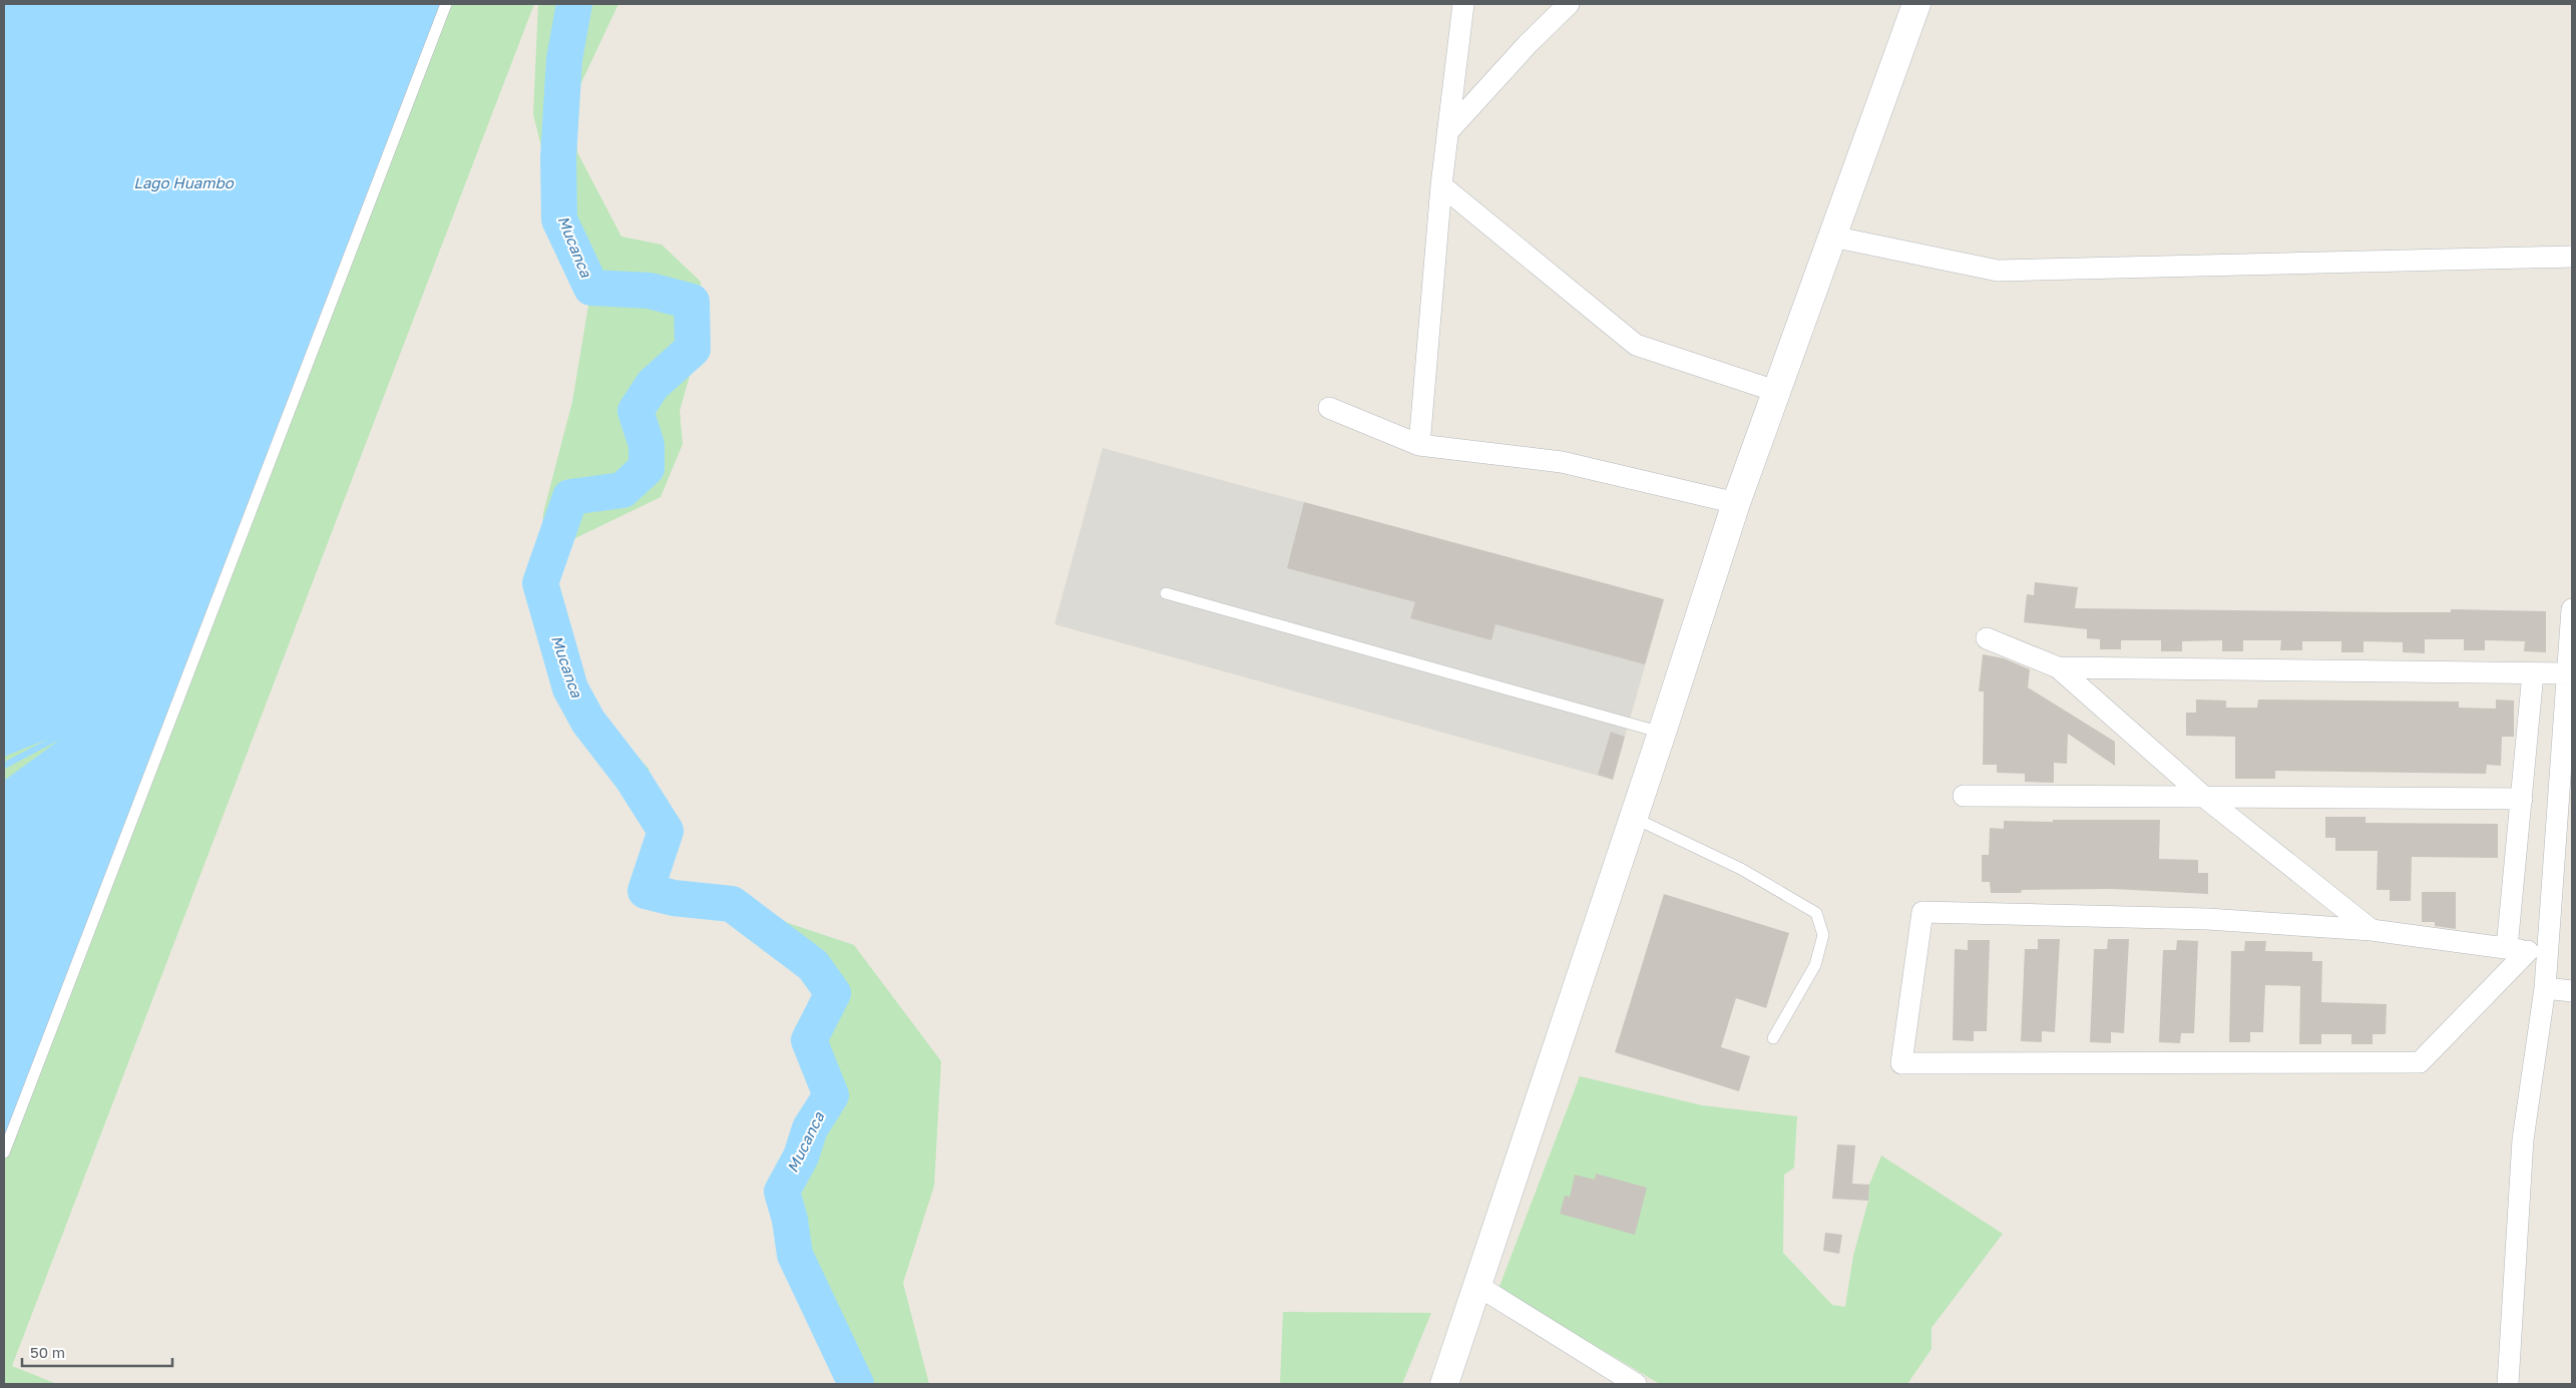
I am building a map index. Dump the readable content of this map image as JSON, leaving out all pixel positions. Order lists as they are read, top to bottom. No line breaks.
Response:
{"water":["Lago Huambo","Mucanca"],"scale_bar":"50 m"}
